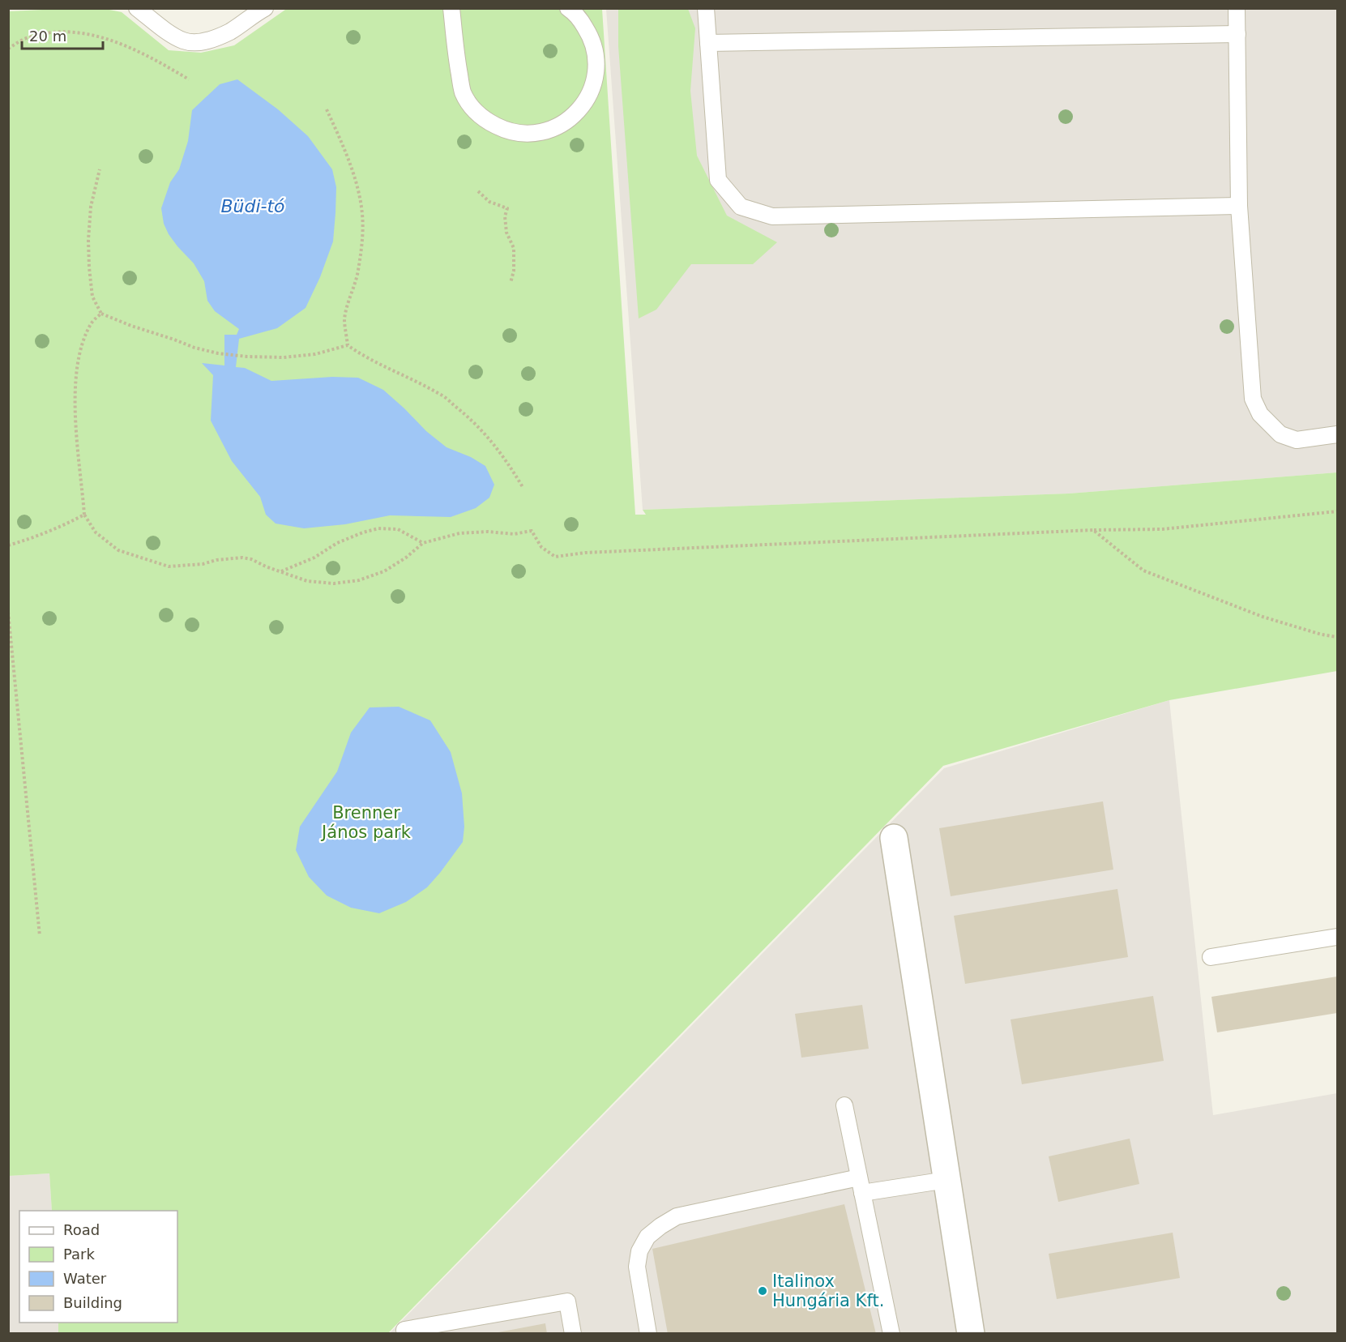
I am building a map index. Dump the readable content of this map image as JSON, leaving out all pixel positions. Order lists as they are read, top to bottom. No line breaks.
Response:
{"water":["Büdi-tó"],"parks":["Brenner János park"],"places":["Italinox Hungária Kft."],"legend":["Road","Park","Water","Building"],"scale_bar":"20 m"}
